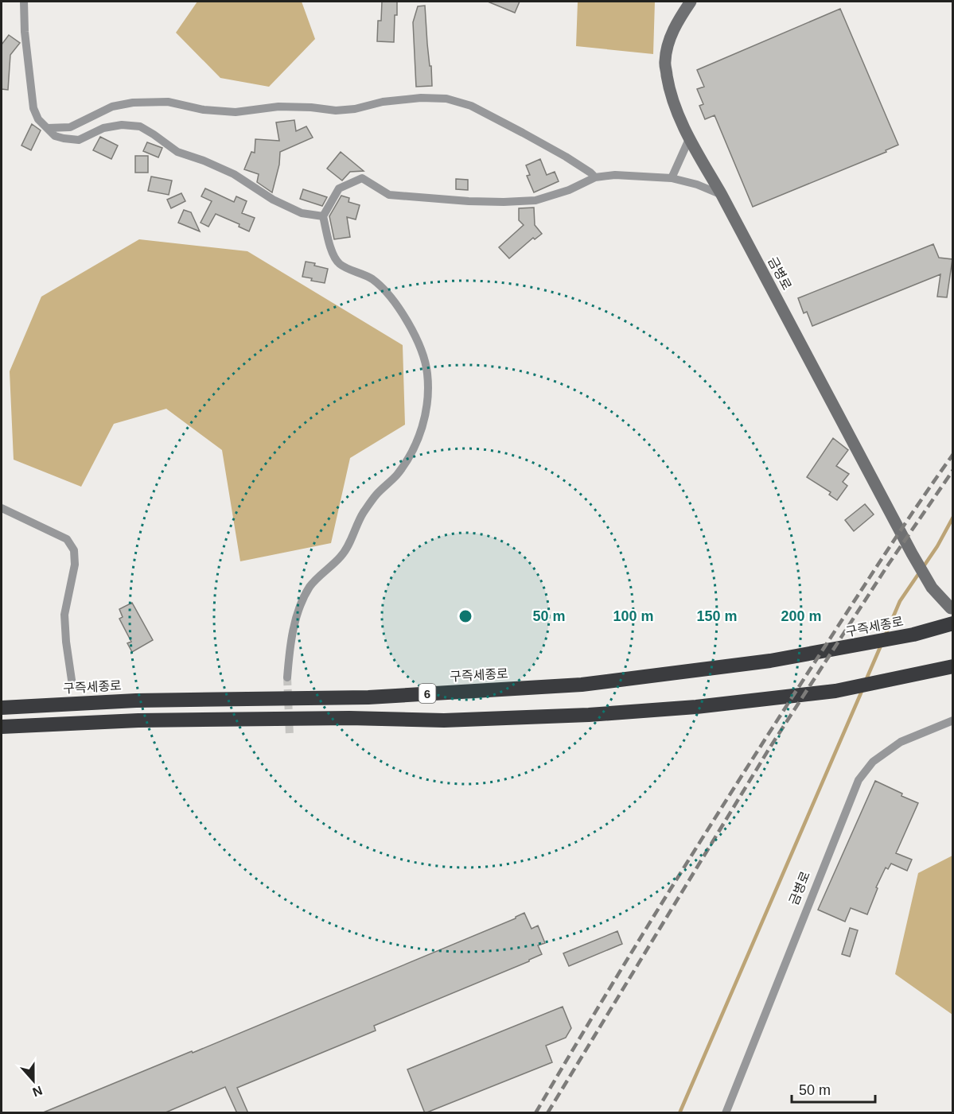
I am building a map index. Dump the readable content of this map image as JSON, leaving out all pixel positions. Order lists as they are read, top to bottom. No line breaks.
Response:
{"streets":{"highway":["구즉세종로","6"],"street":["금병로"]},"scale_bar":"50 m","north":"bottom","rings":["50 m","100 m","150 m","200 m"]}
